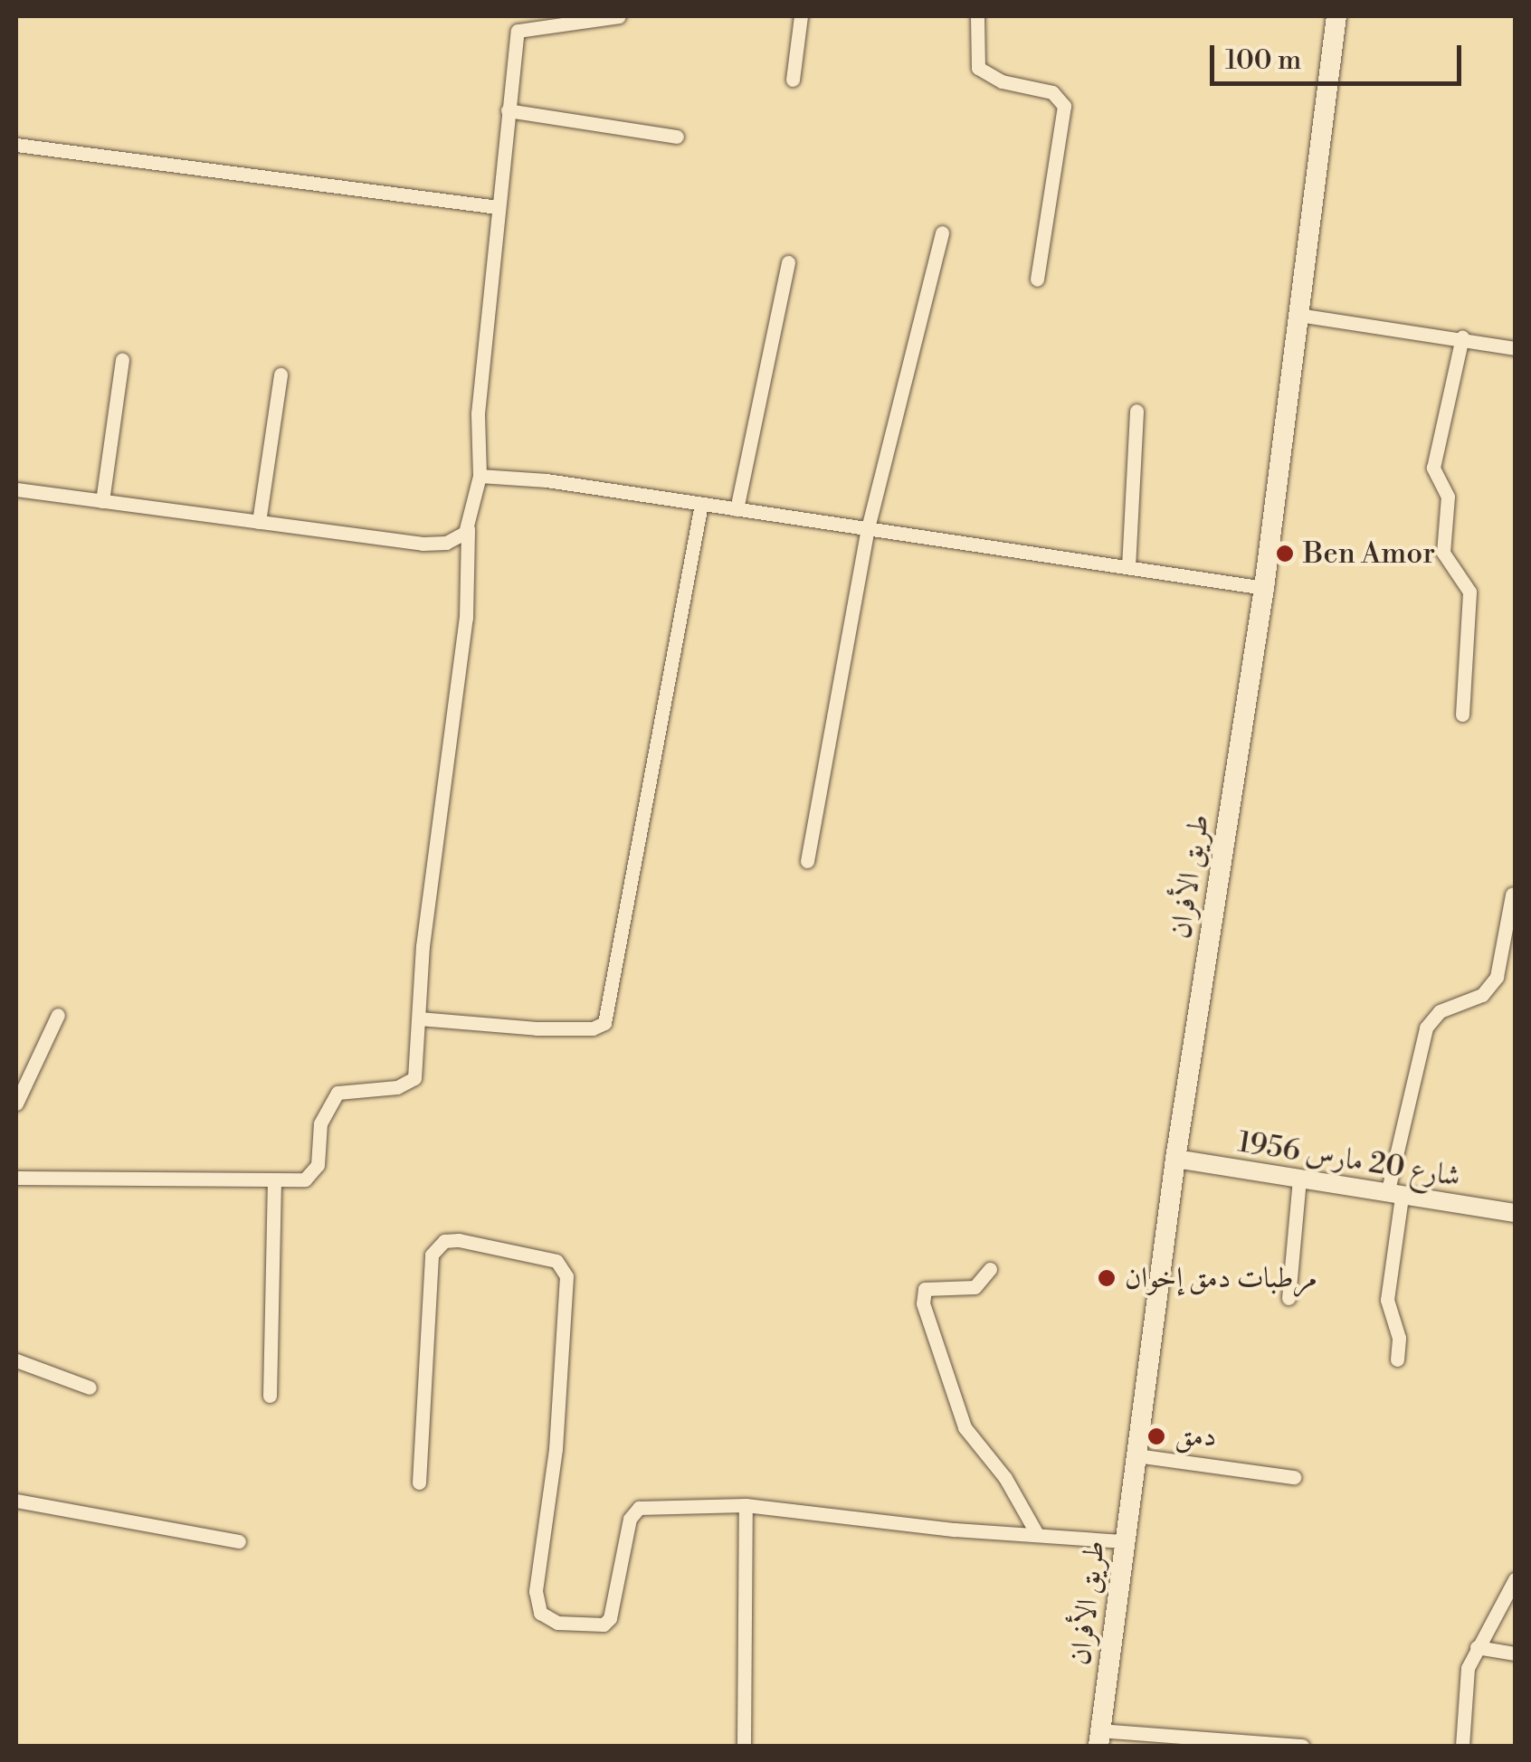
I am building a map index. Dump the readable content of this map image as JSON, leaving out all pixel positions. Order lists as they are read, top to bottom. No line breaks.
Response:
{"streets":{"main road":["طريق الأفران"],"street":["شارع 20 مارس 1956"]},"crossings":[["طريق الأفران","شارع 20 مارس 1956"]],"places":["Ben Amor","مرطبات دمق إخوان","دمق"],"scale_bar":"100 m"}
